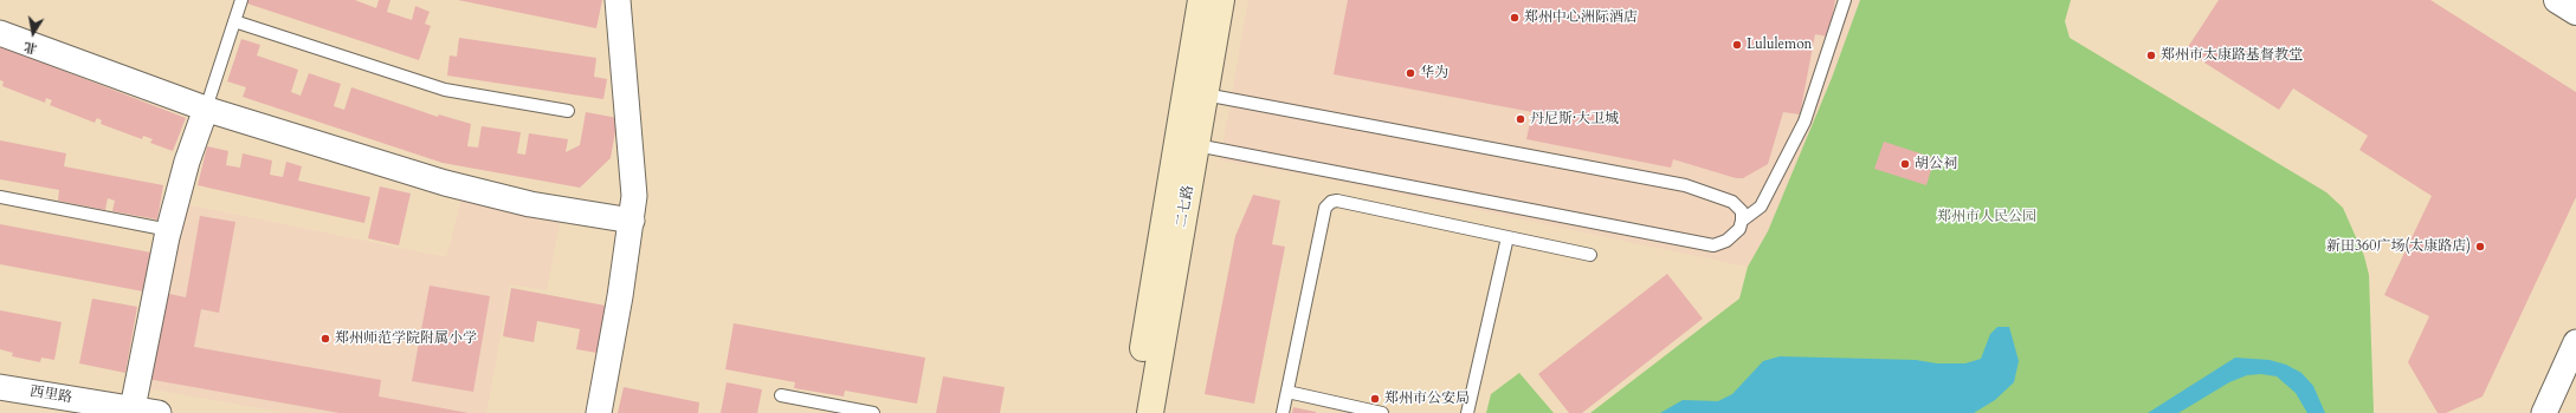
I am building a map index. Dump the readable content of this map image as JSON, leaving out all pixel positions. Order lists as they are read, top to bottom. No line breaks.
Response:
{"streets":{"main road":["二七路"],"street":["西里路"]},"parks":["郑州市人民公园"],"places":["郑州中心洲际酒店","Lululemon","郑州市太康路基督教堂","华为","丹尼斯·大卫城","胡公祠","新田360广场(太康路店)","郑州师范学院附属小学","郑州市公安局"],"north":"bottom"}
